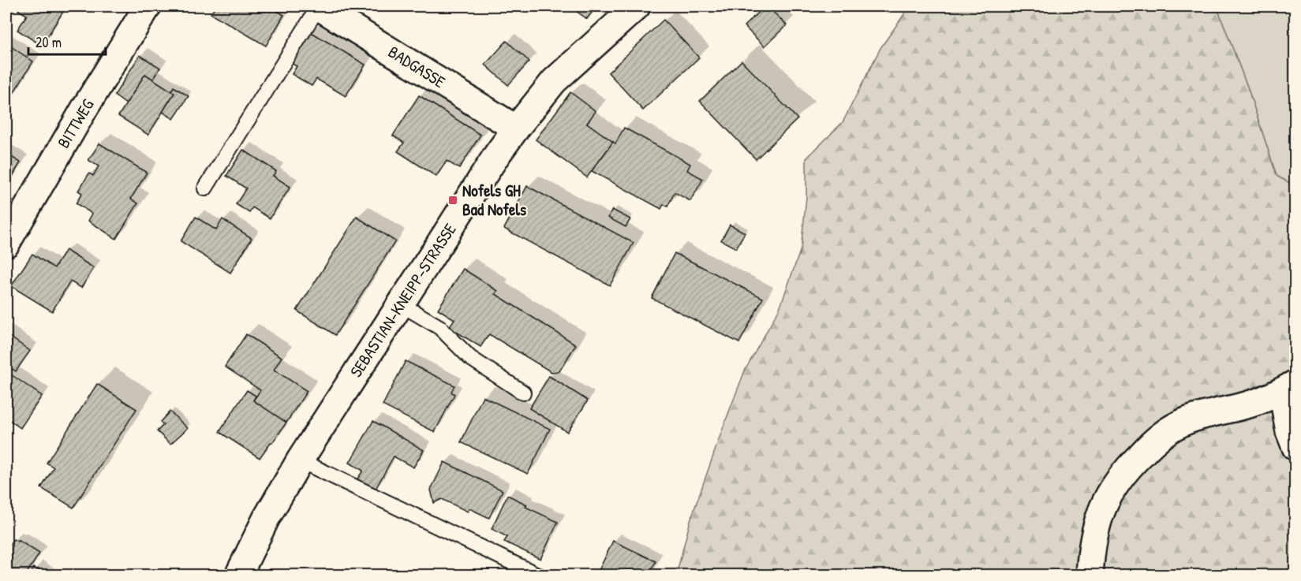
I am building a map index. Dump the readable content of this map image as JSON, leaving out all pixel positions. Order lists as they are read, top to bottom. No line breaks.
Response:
{"streets":{"street":["BADGASSE","BITTWEG","SEBASTIAN-KNEIPP-STRASSE"]},"crossings":[["BADGASSE","SEBASTIAN-KNEIPP-STRASSE"]],"places":{"transit":["Nofels GH Bad Nofels"]},"scale_bar":"20 m"}
